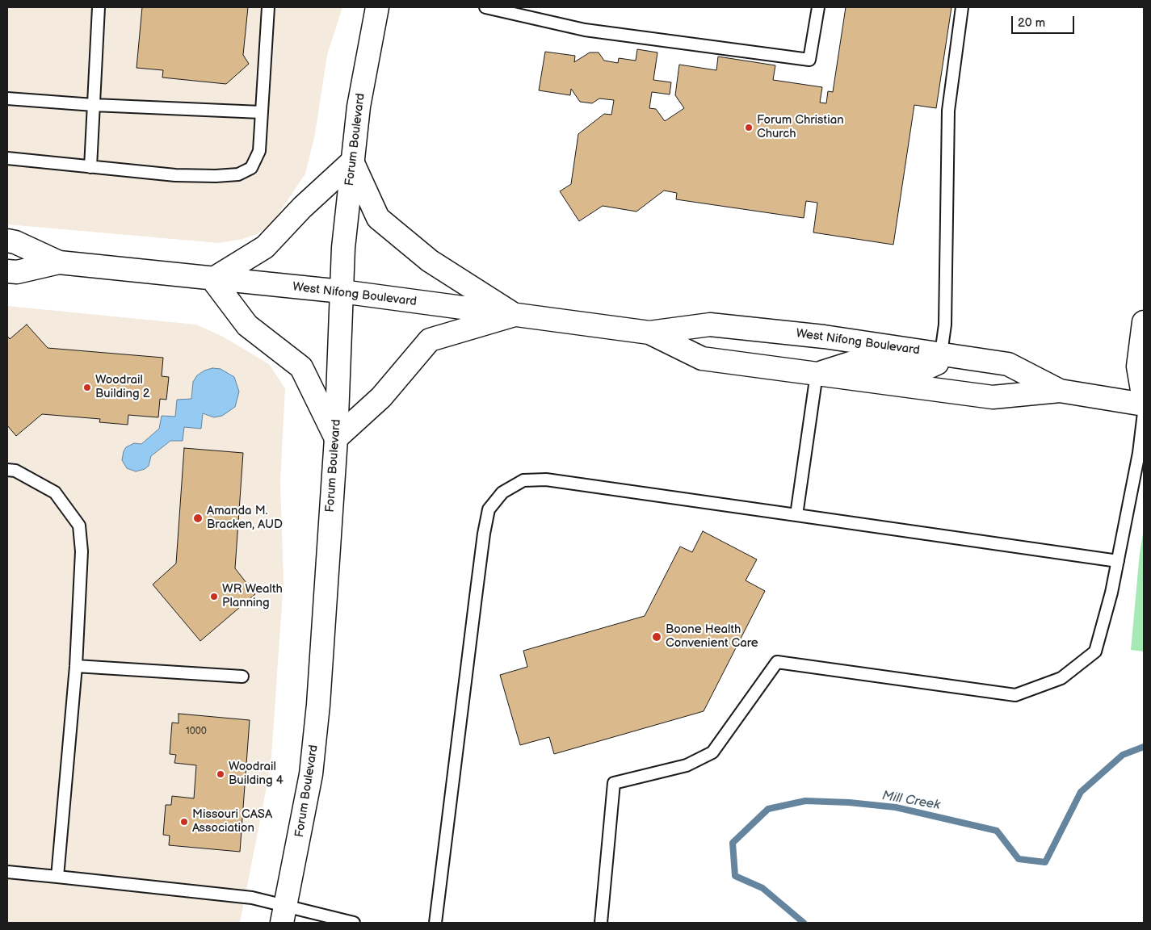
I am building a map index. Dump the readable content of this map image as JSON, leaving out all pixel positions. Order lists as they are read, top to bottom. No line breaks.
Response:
{"streets":{"main road":["Forum Boulevard","West Nifong Boulevard"]},"crossings":[["Forum Boulevard","West Nifong Boulevard"]],"water":["Mill Creek"],"places":["Forum Christian Church","Woodrail Building 2","Amanda M. Bracken, AUD","WR Wealth Planning","Boone Health Convenient Care","Woodrail Building 4","Missouri CASA Association"],"house_numbers":["1000"],"scale_bar":"20 m"}
